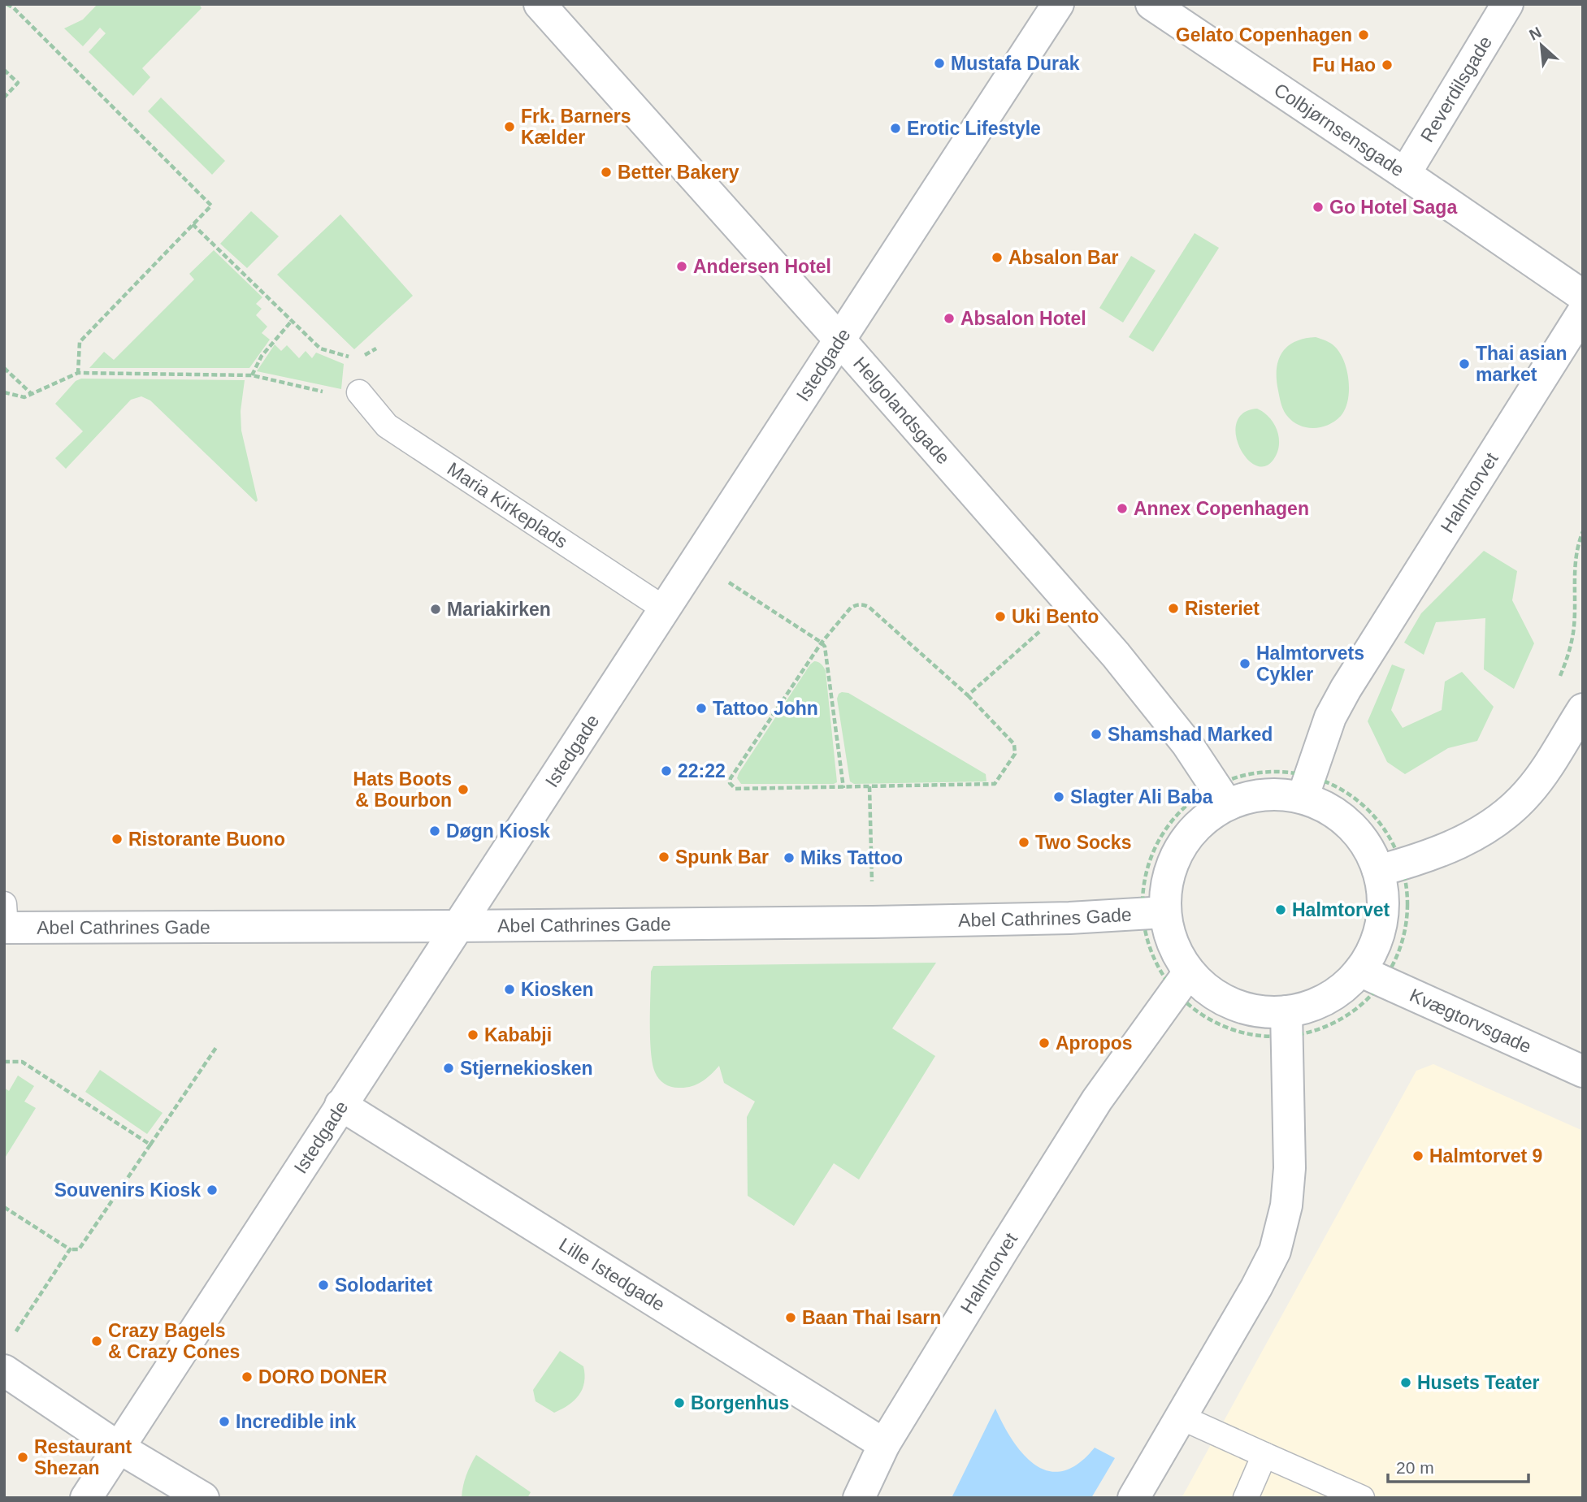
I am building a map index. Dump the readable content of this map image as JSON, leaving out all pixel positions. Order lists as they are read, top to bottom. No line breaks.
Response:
{"streets":{"street":["Reverdilsgade","Colbjørnsensgade","Istedgade","Helgolandsgade","Halmtorvet","Abel Cathrines Gade","Kvægtorvsgade","Lille Istedgade"],"lane":["Maria Kirkeplads"]},"crossings":[["Reverdilsgade","Colbjørnsensgade"],["Istedgade","Helgolandsgade"],["Istedgade","Maria Kirkeplads"],["Istedgade","Abel Cathrines Gade"],["Istedgade","Lille Istedgade"],["Halmtorvet","Lille Istedgade"]],"places":["Gelato Copenhagen","Mustafa Durak","Fu Hao","Frk. Barners Kælder","Erotic Lifestyle","Better Bakery","Go Hotel Saga","Absalon Bar","Andersen Hotel","Absalon Hotel","Thai asian market","Annex Copenhagen","Risteriet","Mariakirken","Uki Bento","Halmtorvets Cykler","Tattoo John","Shamshad Marked","22:22","Hats Boots & Bourbon","Slagter Ali Baba","Døgn Kiosk","Ristorante Buono","Two Socks","Spunk Bar","Miks Tattoo","Halmtorvet","Kiosken","Kababji","Apropos","Stjernekiosken","Halmtorvet 9","Souvenirs Kiosk","Solodaritet","Baan Thai Isarn","Crazy Bagels & Crazy Cones","DORO DONER","Husets Teater","Borgenhus","Incredible ink","Restaurant Shezan"],"scale_bar":"20 m","north":"top left"}
